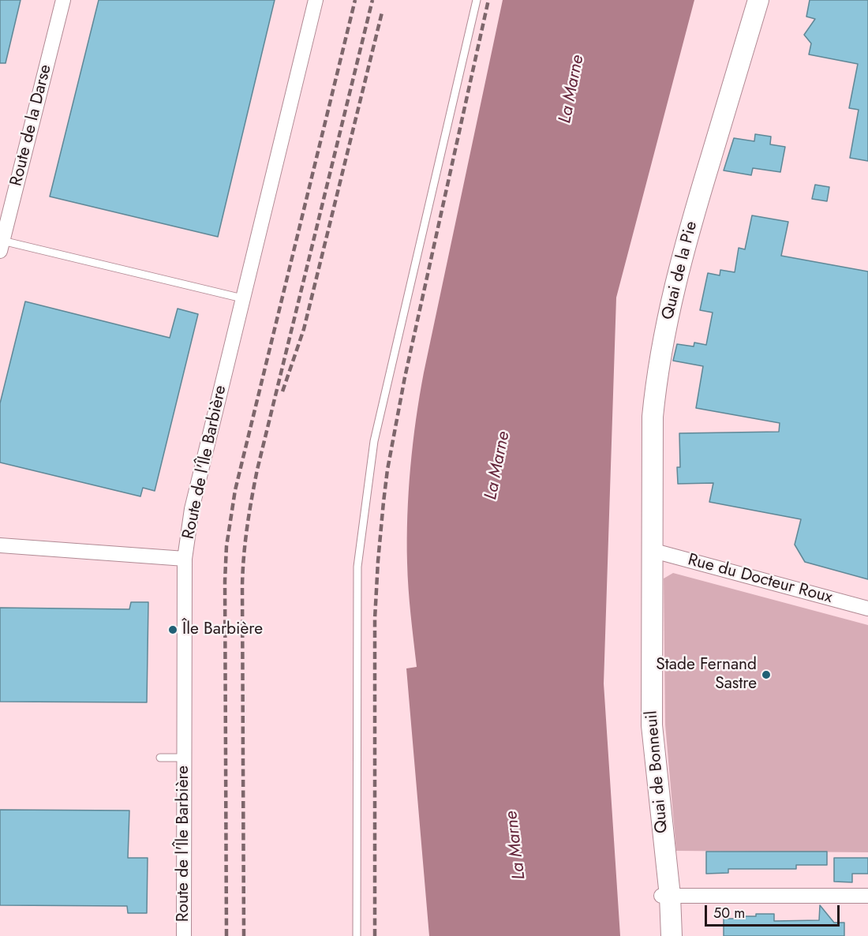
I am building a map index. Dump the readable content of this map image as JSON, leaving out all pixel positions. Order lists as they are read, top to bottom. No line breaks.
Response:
{"streets":{"street":["Route de la Darse","Quai de la Pie","Route de l'Île Barbière","Rue du Docteur Roux","Quai de Bonneuil"]},"crossings":[["Quai de la Pie","Rue du Docteur Roux"],["Quai de la Pie","Quai de Bonneuil"],["Rue du Docteur Roux","Quai de Bonneuil"]],"water":["La Marne"],"places":["Île Barbière","Stade Fernand Sastre"],"scale_bar":"50 m"}
